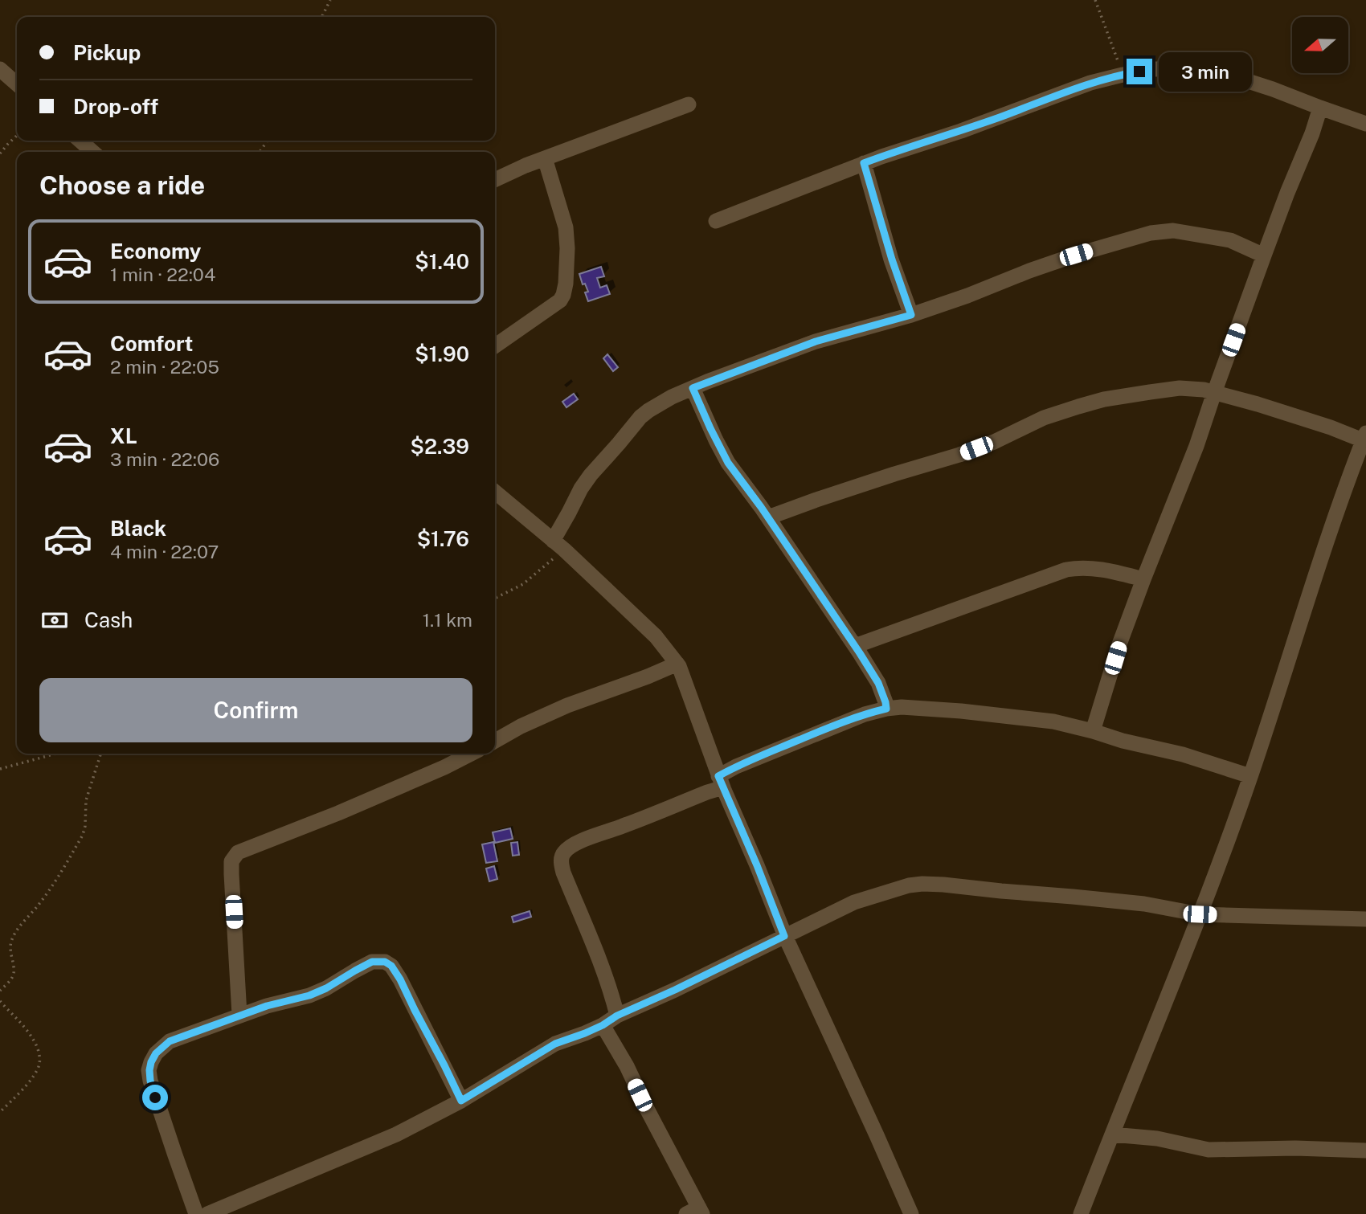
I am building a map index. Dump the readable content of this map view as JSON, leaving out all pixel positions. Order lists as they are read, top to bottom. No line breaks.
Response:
{"north":"left","page":{"banner":["Pickup","Drop-off"],"bubble":"3 min","heading":"Choose a ride","list":[{"name":"Economy","note":"1 min · 22:04","value":"$1.40"},{"name":"Comfort","note":"2 min · 22:05","value":"$1.90"},{"name":"XL","note":"3 min · 22:06","value":"$2.39"},{"name":"Black","note":"4 min · 22:07","value":"$1.76"}],"pay":["Cash","1.1 km"],"buttons":"Confirm"}}
